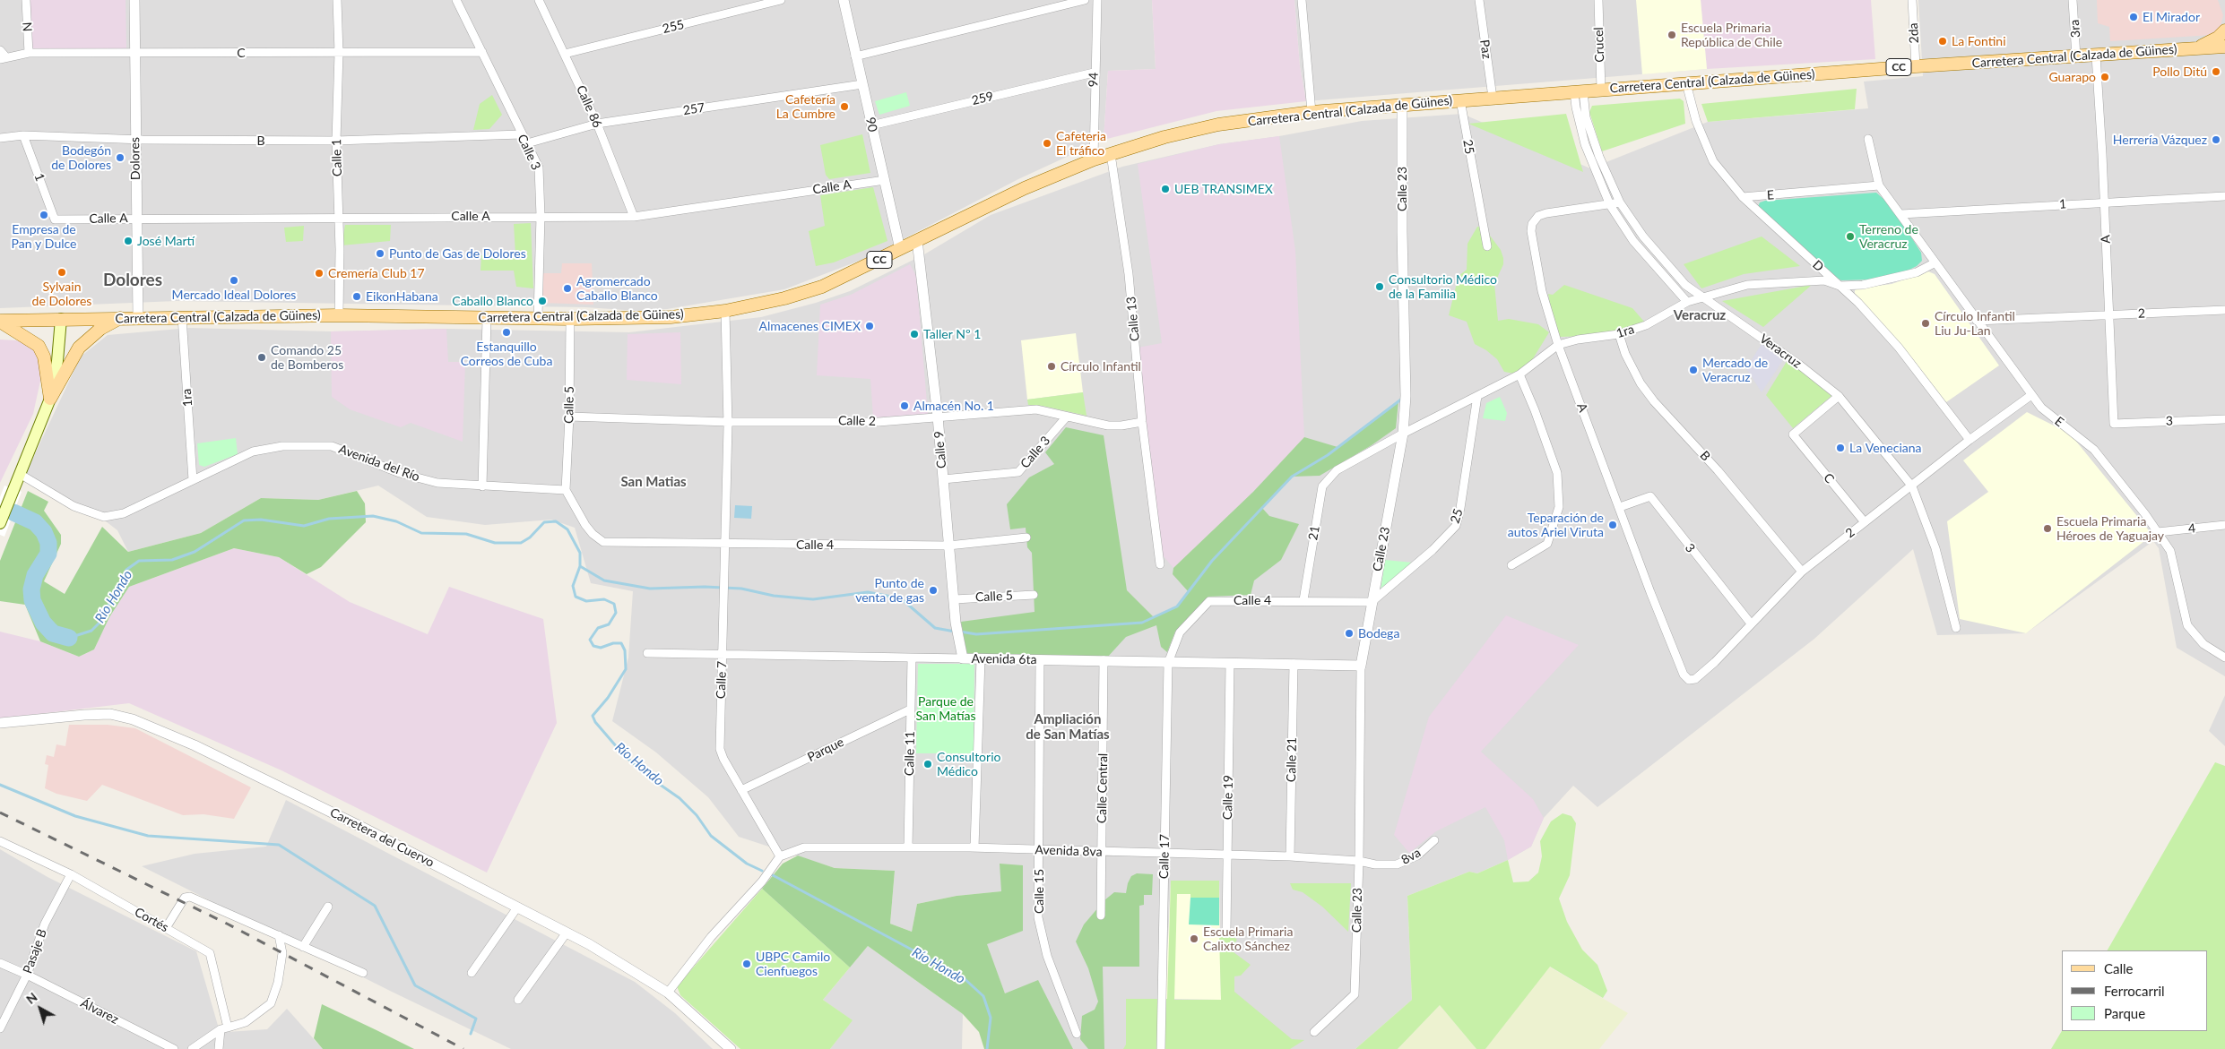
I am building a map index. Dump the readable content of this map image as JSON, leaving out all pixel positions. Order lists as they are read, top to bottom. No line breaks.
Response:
{"streets":{"main road":["Carretera Central (Calzada de Güines)","CC"],"street":["N","255","3ra","2da","Crucel","Paz","C","94","259","Calle 86","257","90","B","25","Calle 3","Calle 1","Dolores","1","Calle A","Calle 23","E","A","D","2","Calle 13","1ra","Veracruz","Calle 5","Calle 2","3","Calle 9","Avenida del Río","4","21","Calle 4","Avenida 6ta","Calle 7","Parque","Calle 11","Calle 21","Calle Central","Calle 19","Carretera del Cuervo","Avenida 8va","Calle 17","8va","Calle 15","Cortés","Pasaje B","Álvarez"]},"crossings":[["N","C"],["255","Calle 86"],["3ra","Carretera Central (Calzada de Güines)"],["2da","Carretera Central (Calzada de Güines)"],["Crucel","Carretera Central (Calzada de Güines)"],["Paz","Carretera Central (Calzada de Güines)"],["C","Calle 3"],["C","Calle 1"],["C","Dolores"],["C","2"],["C","Veracruz"],["Carretera Central (Calzada de Güines)","94"],["Carretera Central (Calzada de Güines)","90"],["Carretera Central (Calzada de Güines)","25"],["Carretera Central (Calzada de Güines)","Calle 3"],["Carretera Central (Calzada de Güines)","Calle 1"],["Carretera Central (Calzada de Güines)","Dolores"],["Carretera Central (Calzada de Güines)","Calle 23"],["Carretera Central (Calzada de Güines)","A"],["Carretera Central (Calzada de Güines)","D"],["Carretera Central (Calzada de Güines)","Calle 13"],["Carretera Central (Calzada de Güines)","1ra"],["Carretera Central (Calzada de Güines)","Veracruz"],["Carretera Central (Calzada de Güines)","Calle 5"],["Carretera Central (Calzada de Güines)","Calle 9"],["Carretera Central (Calzada de Güines)","Calle 7"],["94","259"],["259","90"],["Calle 86","257"],["Calle 86","Calle A"],["257","90"],["257","Calle 3"],["90","Calle A"],["B","Calle 3"],["B","Calle 1"],["B","Dolores"],["B","1"],["B","2"],["B","1ra"],["25","Calle 23"],["25","1ra"],["25","Calle 4"],["Calle 3","Calle A"],["Calle 3","Calle 2"],["Calle 3","Calle 9"],["Calle 1","Calle A"],["Dolores","Calle A"],["1","Calle A"],["1","E"],["1","A"],["Calle 23","1ra"],["Calle 23","Calle 4"],["Calle 23","Avenida 6ta"],["Calle 23","Avenida 8va"],["Calle 23","8va"],["E","D"],["E","2"],["E","1ra"],["E","4"],["A","2"],["A","1ra"],["A","Veracruz"],["A","3"],["D","2"],["D","1ra"],["2","Veracruz"],["2","3"],["Calle 13","Calle 2"],["1ra","Veracruz"],["1ra","Avenida del Río"],["1ra","21"],["Calle 5","Calle 2"],["Calle 5","Calle 9"],["Calle 5","Avenida del Río"],["Calle 5","Calle 4"],["Calle 2","Calle 9"],["Calle 2","Calle 7"],["Calle 9","Calle 4"],["Calle 9","Avenida 6ta"],["Avenida del Río","Calle 4"],["21","Calle 4"],["Calle 4","Avenida 6ta"],["Calle 4","Calle 7"],["Calle 4","Calle 17"],["Avenida 6ta","Calle 7"],["Avenida 6ta","Calle 11"],["Avenida 6ta","Calle 21"],["Avenida 6ta","Calle Central"],["Avenida 6ta","Calle 19"],["Avenida 6ta","Calle 17"],["Avenida 6ta","Calle 15"],["Calle 7","Parque"],["Calle 7","Avenida 8va"],["Parque","Calle 11"],["Calle 11","Avenida 8va"],["Calle 21","Avenida 8va"],["Calle Central","Avenida 8va"],["Calle 19","Avenida 8va"],["Avenida 8va","Calle 17"],["Avenida 8va","8va"],["Avenida 8va","Calle 15"],["Cortés","Pasaje B"],["Pasaje B","Álvarez"]],"districts":["Dolores","Veracruz","San Matias","Ampliación de San Matías"],"water":["Río Hondo"],"parks":["Parque de San Matías"],"places":["El Mirador","Escuela Primaria República de Chile","La Fontini","Pollo Ditú","Guarapo","Cafetería La Cumbre","Herrería Vázquez","Cafeteria El tráfico","Bodegón de Dolores","UEB TRANSIMEX","Empresa de Pan y Dulce","Terreno de Veracruz","José Martí","Punto de Gas de Dolores","Sylvain de Dolores","Cremería Club 17","Mercado Ideal Dolores","Consultorio Médico de la Familia","Agromercado Caballo Blanco","EikonHabana","Caballo Blanco","Círculo Infantil Liu Ju-Lan","Almacenes CIMEX","Estanquillo Correos de Cuba","Taller Nº 1","Comando 25 de Bomberos","Círculo Infantil","Mercado de Veracruz","Almacén No. 1","La Veneciana","Teparación de autos Ariel Viruta","Escuela Primaria Héroes de Yaguajay","Punto de venta de gas","Bodega","Consultorio Médico","Escuela Primaria Calixto Sánchez","UBPC Camilo Cienfuegos"],"legend":["Calle","Ferrocarril","Parque"],"north":"top left"}
